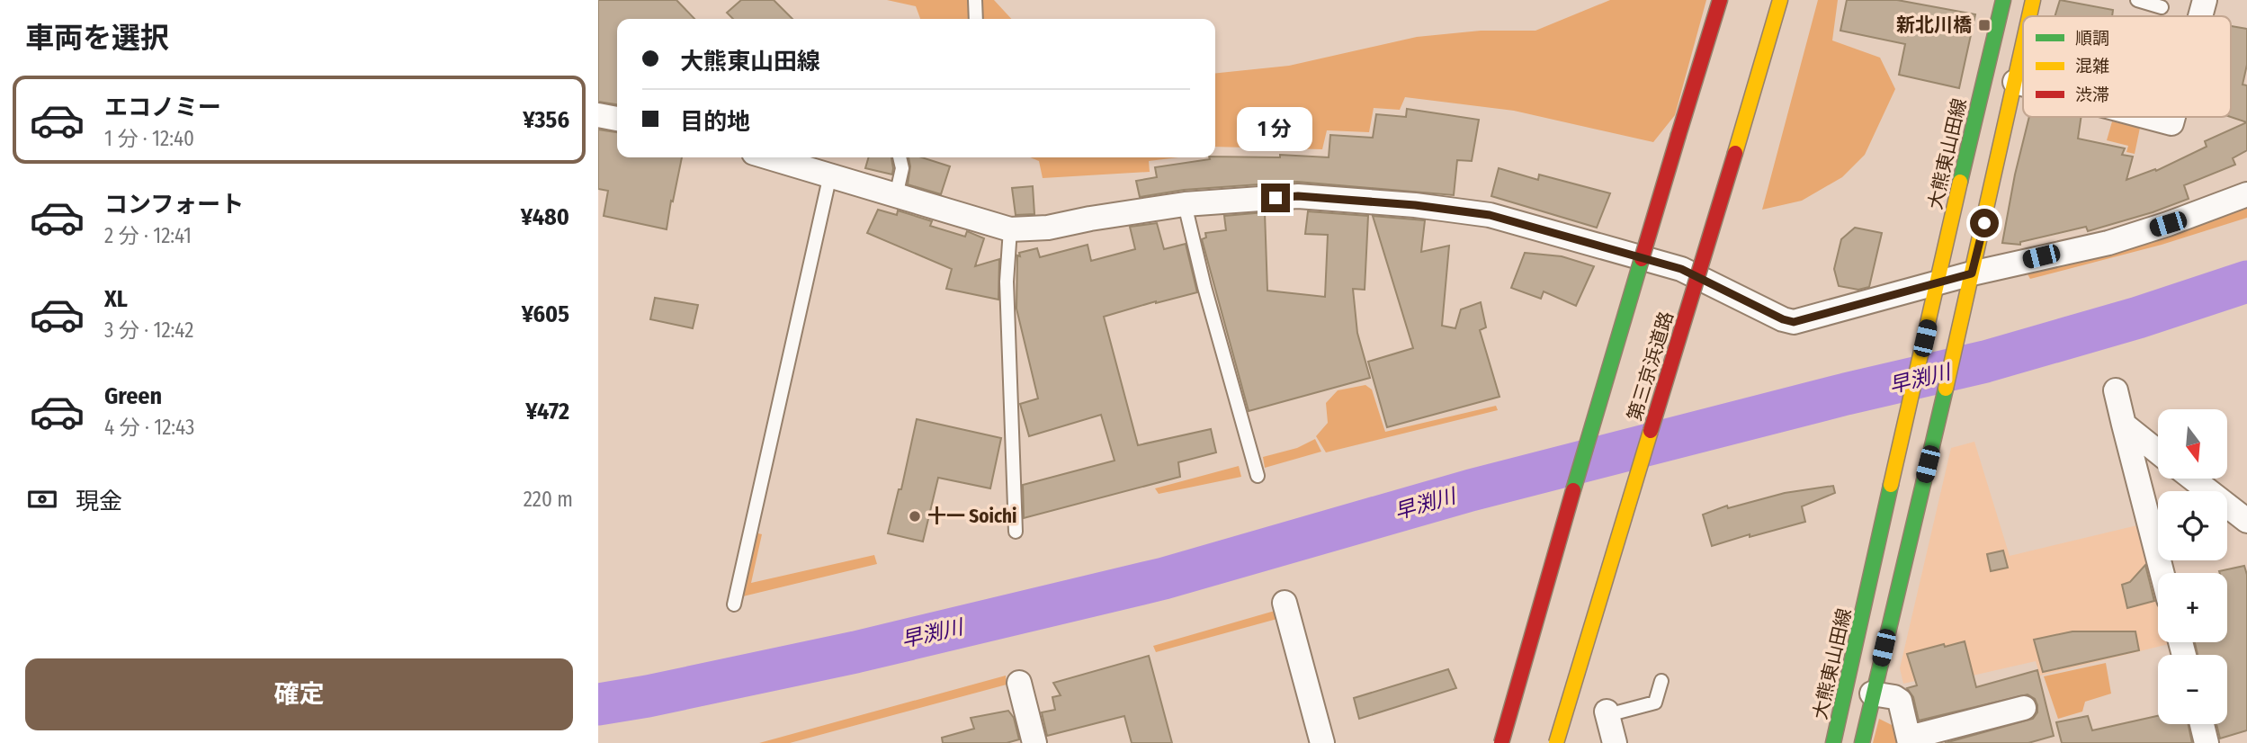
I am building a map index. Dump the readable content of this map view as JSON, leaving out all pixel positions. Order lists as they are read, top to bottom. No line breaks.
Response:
{"streets":{"main road":["大熊東山田線","第三京浜道路"]},"water":["早渕川"],"places":{"transit":["新北川橋"],"other":["十一 Soichi"]},"legend":["順調","混雑","渋滞"],"north":"bottom","page":{"heading":"車両を選択","banner":["大熊東山田線","目的地"],"list":[{"name":"エコノミー","note":"1 分 · 12:40","value":"¥356"},{"name":"コンフォート","note":"2 分 · 12:41","value":"¥480"},{"name":"XL","note":"3 分 · 12:42","value":"¥605"},{"name":"Green","note":"4 分 · 12:43","value":"¥472"}],"bubble":"1 分","map_buttons":["+","−"],"pay":["現金","220 m"],"buttons":"確定"}}
